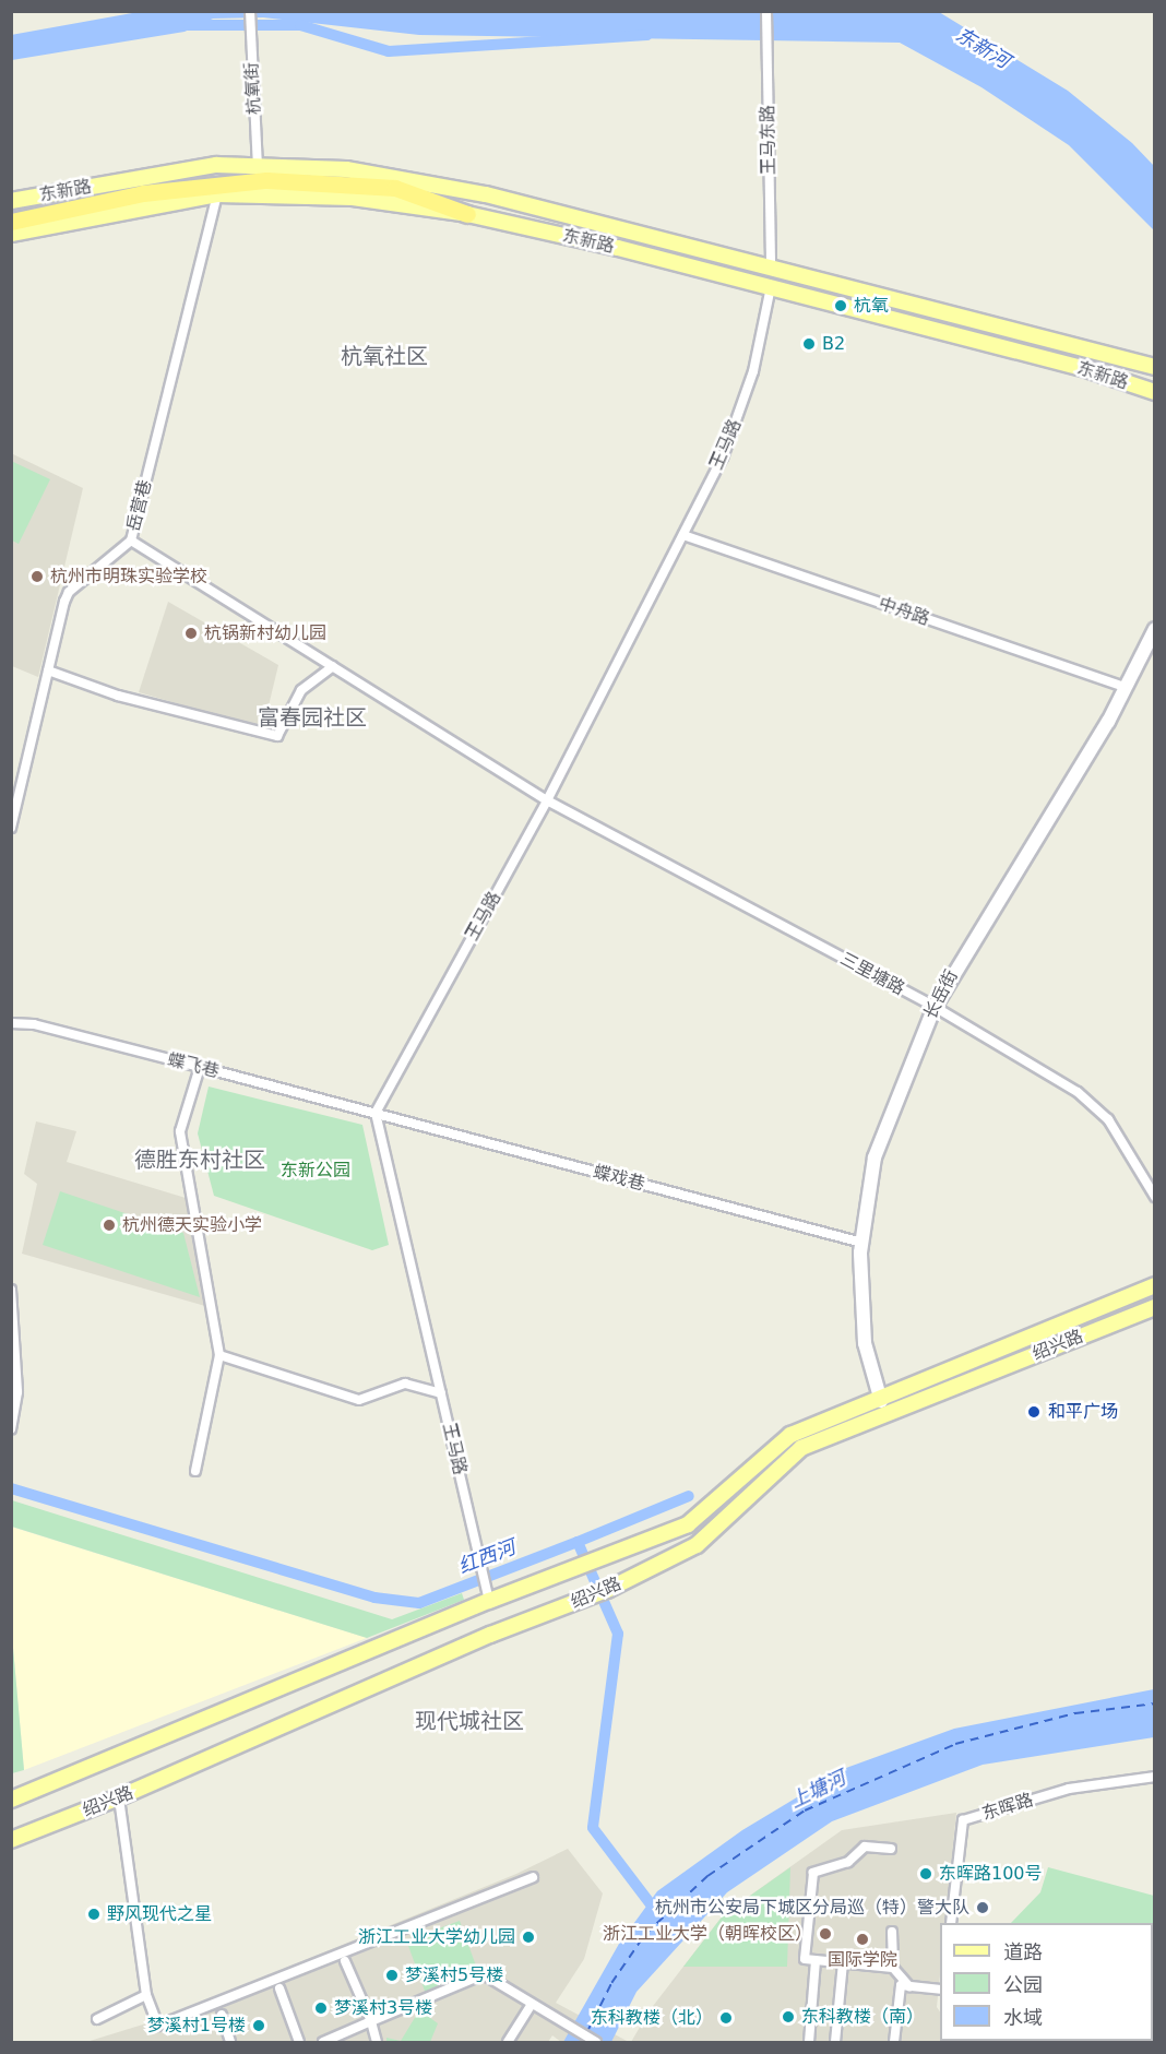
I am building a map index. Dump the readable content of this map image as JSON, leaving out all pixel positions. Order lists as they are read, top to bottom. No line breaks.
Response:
{"streets":{"main road":["东新路","绍兴路"],"street":["杭氧街","王马东路","王马路","岳营巷","中舟路","三里塘路","长岳街","蝶飞巷","蝶戏巷","东晖路"]},"crossings":[["杭氧街","东新路"],["王马东路","东新路"],["东新路","王马路"],["东新路","岳营巷"],["王马路","中舟路"],["王马路","三里塘路"],["王马路","蝶飞巷"],["王马路","蝶戏巷"],["王马路","绍兴路"],["岳营巷","三里塘路"],["中舟路","长岳街"],["三里塘路","长岳街"],["长岳街","蝶戏巷"],["长岳街","绍兴路"],["蝶飞巷","蝶戏巷"]],"districts":["杭氧社区","富春园社区","德胜东村社区","现代城社区"],"water":["东新河","红西河","上塘河"],"parks":["东新公园"],"places":["杭氧","B2","杭州市明珠实验学校","杭锅新村幼儿园","杭州德天实验小学","和平广场","东晖路100号","杭州市公安局下城区分局巡（特）警大队","野风现代之星","浙江工业大学（朝晖校区）","浙江工业大学幼儿园","国际学院","梦溪村5号楼","梦溪村3号楼","东科教楼（南）","东科教楼（北）","梦溪村1号楼"],"legend":["道路","公园","水域"]}
